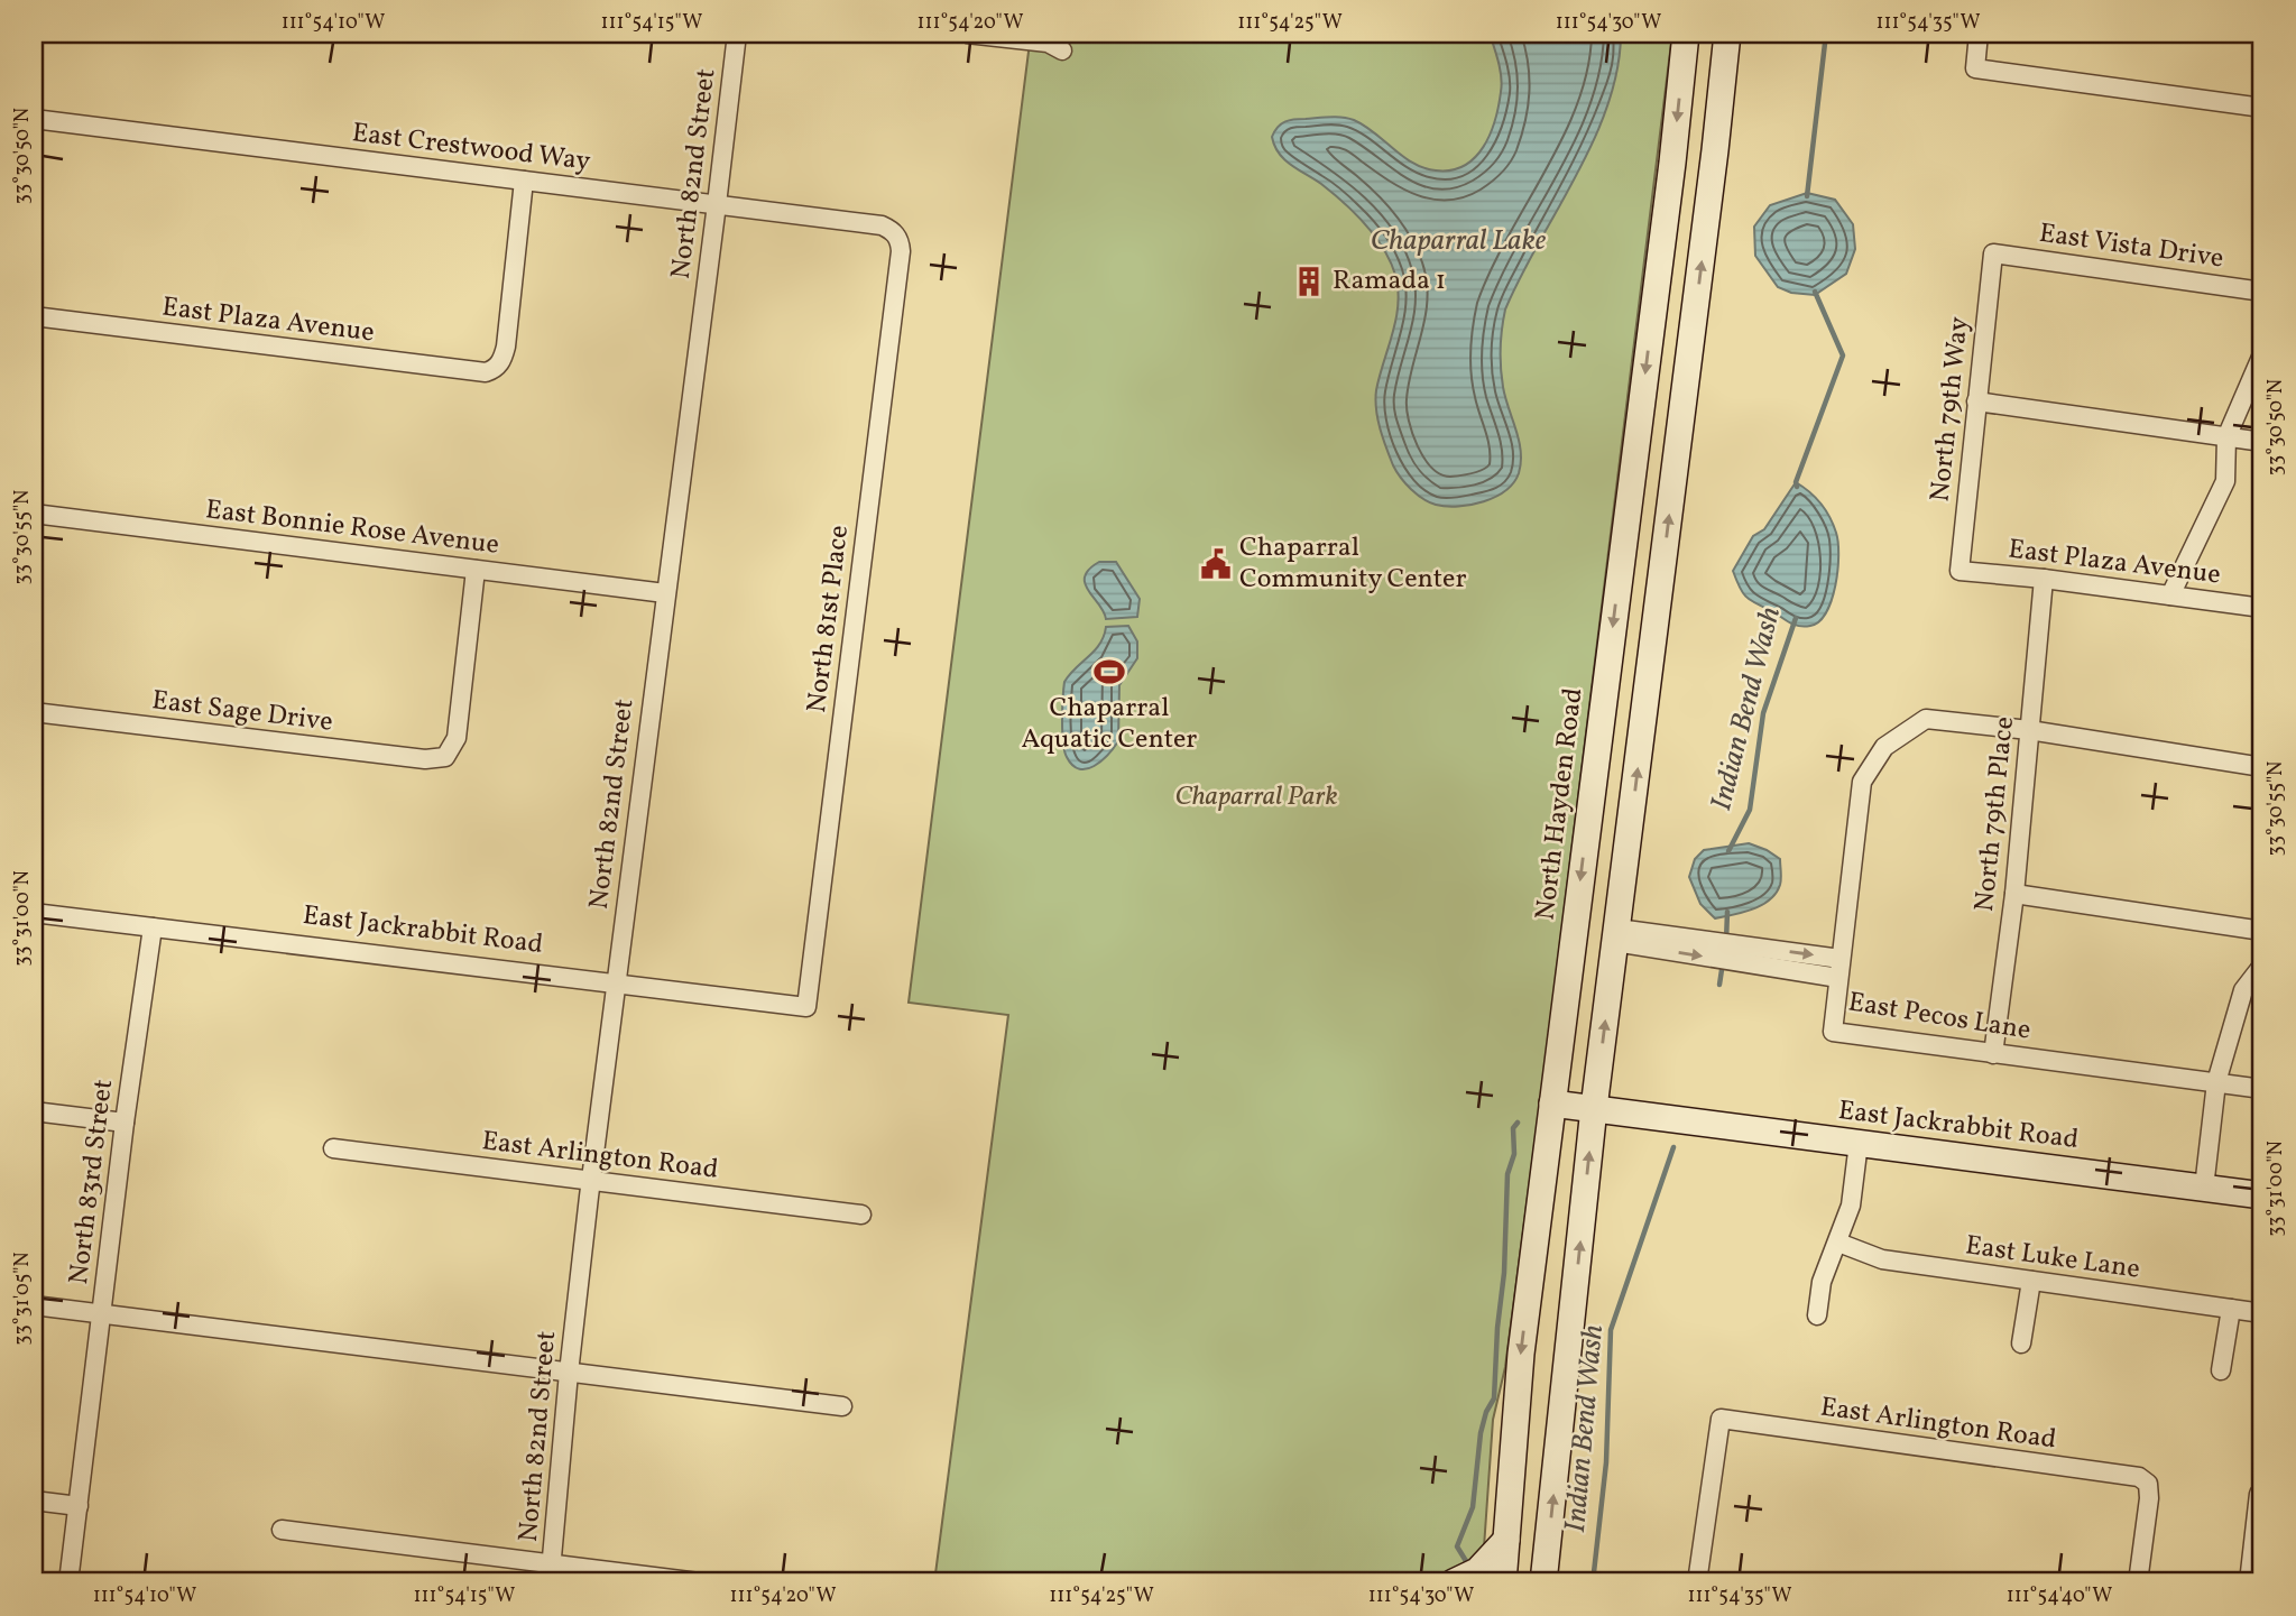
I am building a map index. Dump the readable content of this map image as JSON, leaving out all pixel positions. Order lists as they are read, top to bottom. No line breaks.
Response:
{"streets":{"main road":["North Hayden Road","East Jackrabbit Road"],"street":["East Crestwood Way","North 82nd Street","East Vista Drive","East Plaza Avenue","North 79th Way","East Bonnie Rose Avenue","North 81st Place","East Sage Drive","North 79th Place","East Pecos Lane","East Arlington Road","North 83rd Street","East Luke Lane"]},"crossings":[["East Crestwood Way","North 82nd Street"],["East Crestwood Way","East Plaza Avenue"],["East Crestwood Way","North 81st Place"],["North 82nd Street","East Bonnie Rose Avenue"],["North 82nd Street","East Jackrabbit Road"],["North 82nd Street","East Arlington Road"],["East Vista Drive","North 79th Way"],["East Plaza Avenue","North 79th Way"],["East Plaza Avenue","North 79th Place"],["East Bonnie Rose Avenue","East Sage Drive"],["North 81st Place","East Jackrabbit Road"],["North Hayden Road","East Jackrabbit Road"],["North 79th Place","East Pecos Lane"],["East Jackrabbit Road","North 83rd Street"]],"one_way":["East Pecos Lane"],"water":["Chaparral Lake","Indian Bend Wash"],"parks":["Chaparral Park"],"places":{"building":["Ramada 1"],"public building":["Chaparral Community Center"],"sports":["Chaparral Aquatic Center"]},"coordinates":["111°54'10\"W","111°54'15\"W","111°54'20\"W","111°54'25\"W","111°54'30\"W","111°54'35\"W","33°30'50\"N","33°30'55\"N","33°31'00\"N","33°31'05\"N","111°54'40\"W"]}
